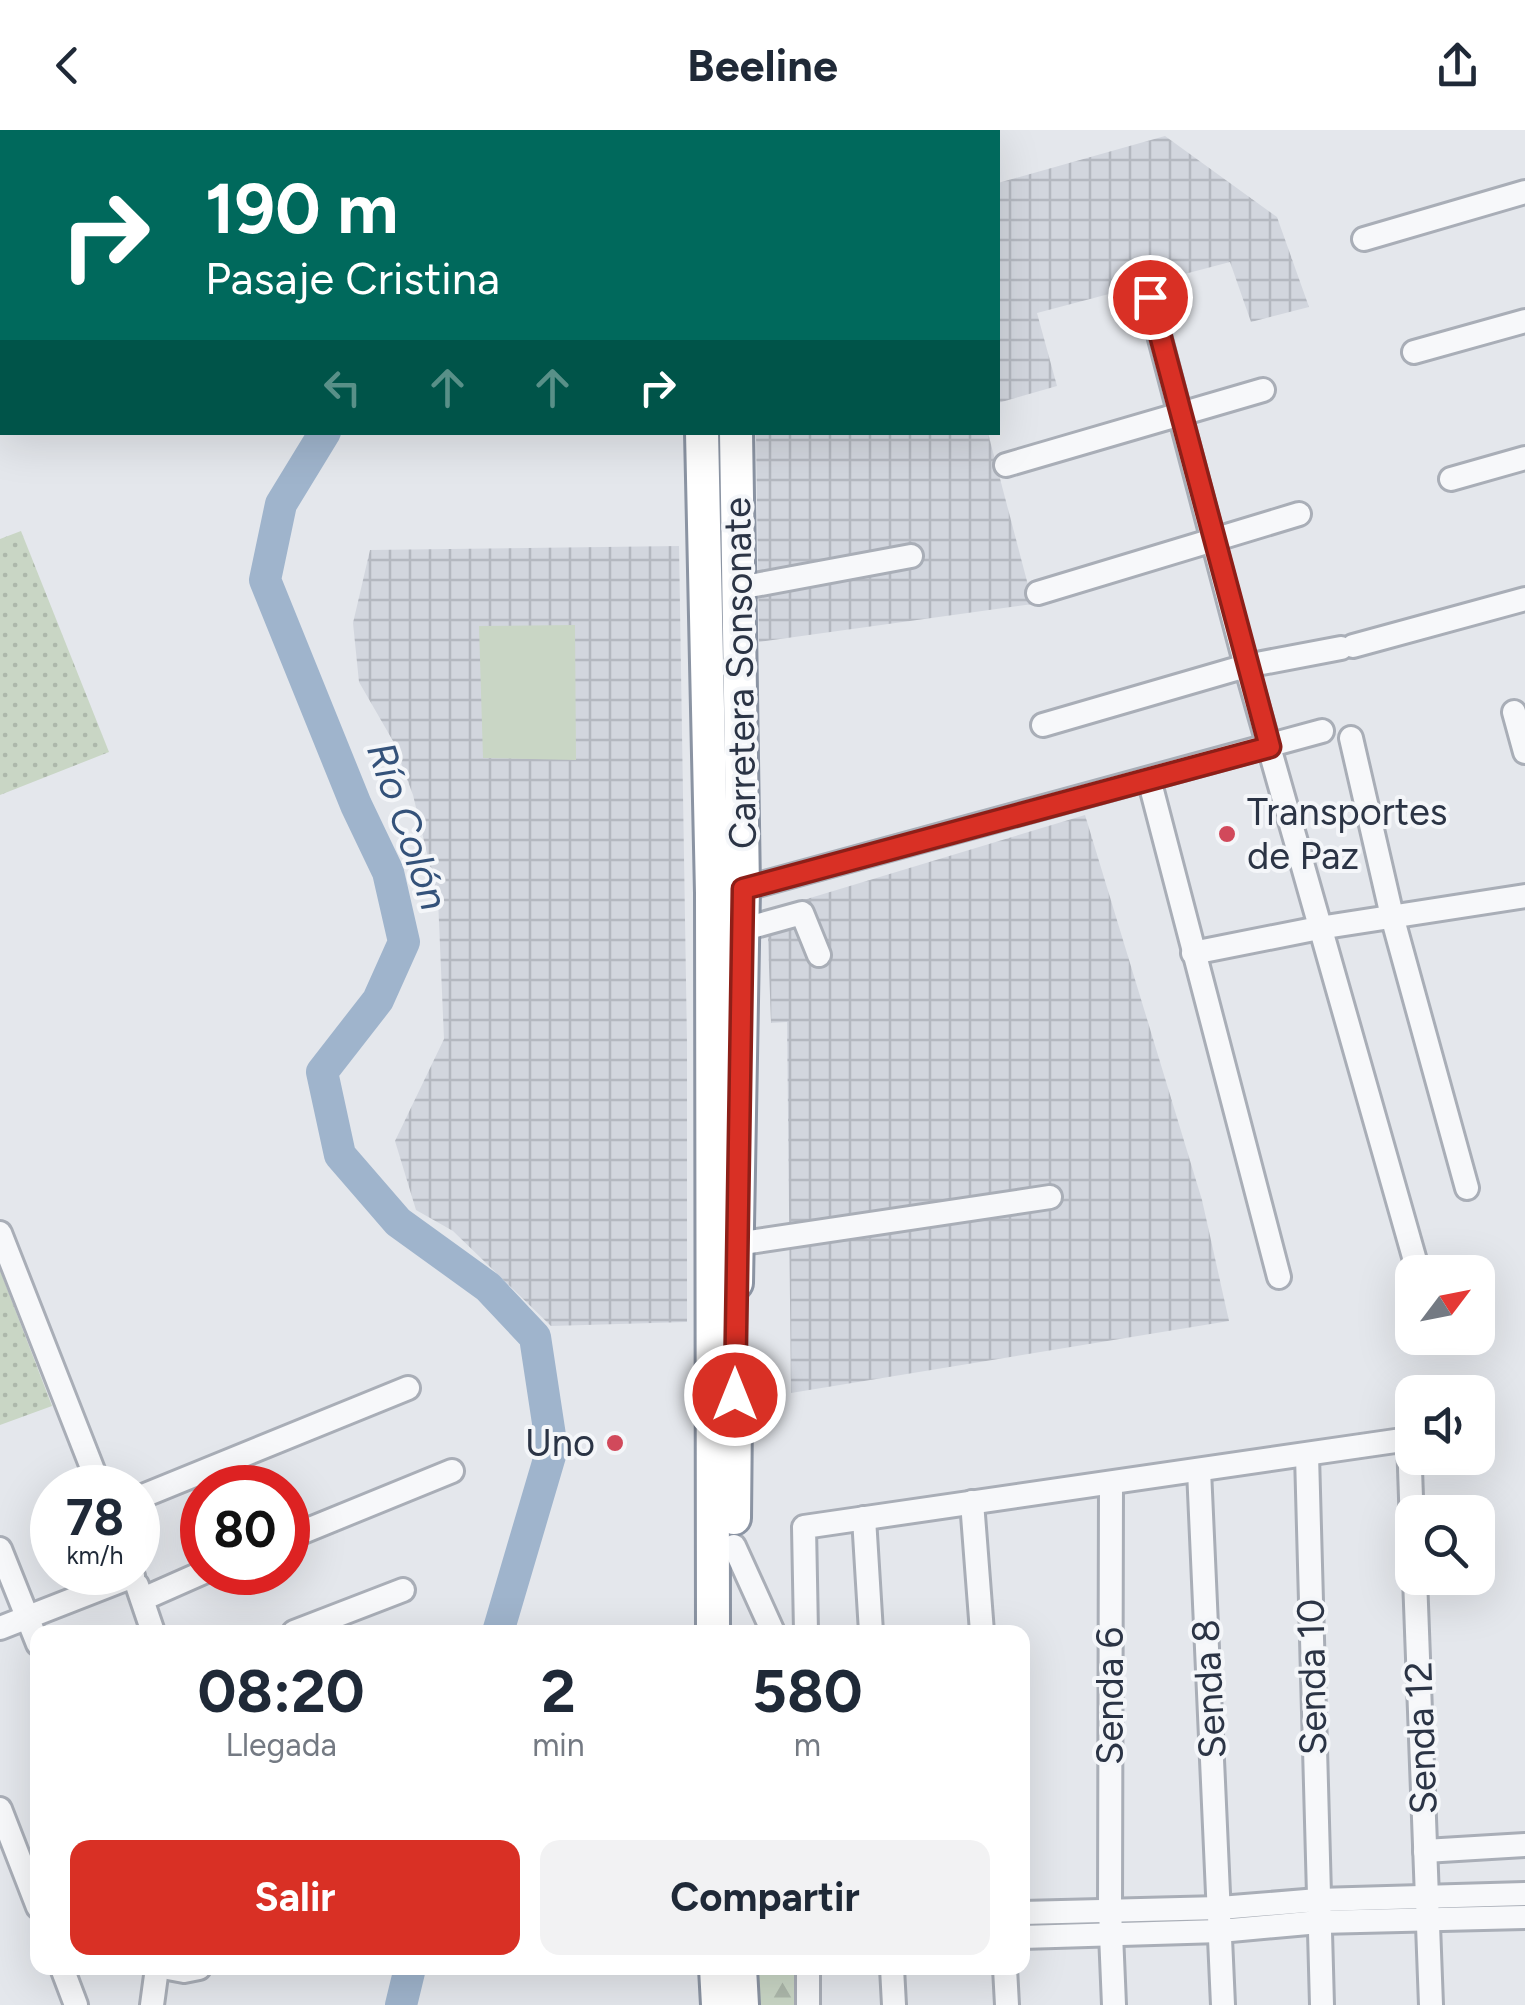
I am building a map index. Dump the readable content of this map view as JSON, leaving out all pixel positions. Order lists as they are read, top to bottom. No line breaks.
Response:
{"streets":{"highway":["Carretera Sonsonate"],"street":["Senda 10","Senda 8","Senda 6","Senda 12"]},"water":["Río Colón"],"places":["Transportes de Paz","Uno"],"north":"top right","page":{"header":"Beeline","turn":["190 m","Pasaje Cristina"],"speed":"78 km/h","limit":"80","eta":["08:20","Llegada","2","min","580","m"],"buttons":["Salir","Compartir"]}}
